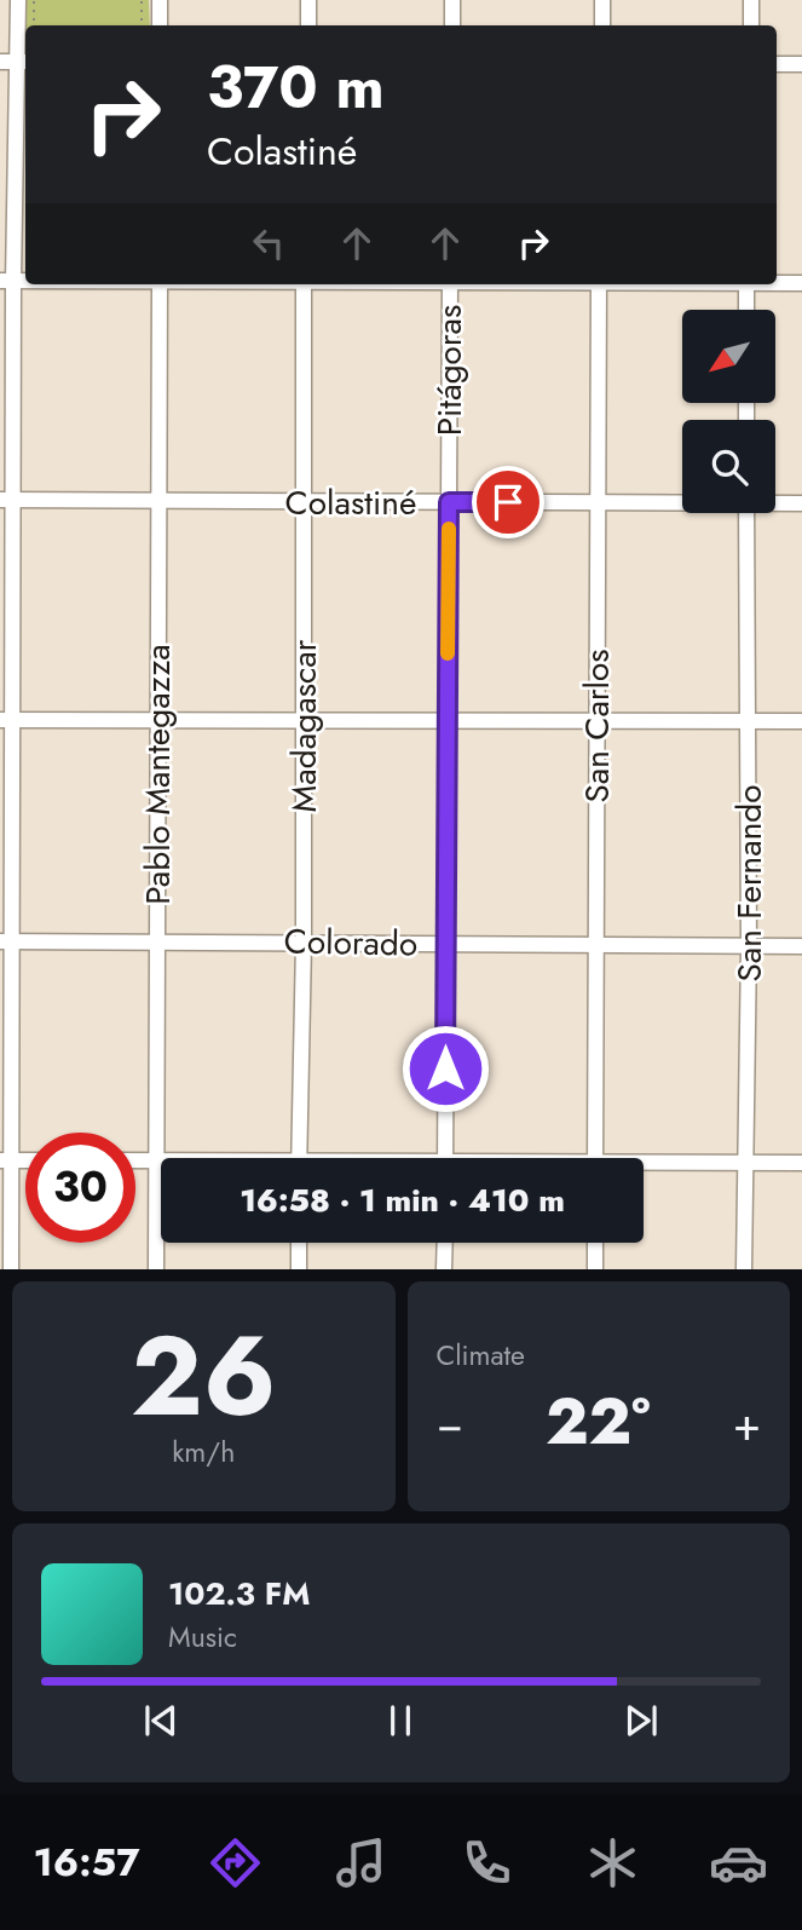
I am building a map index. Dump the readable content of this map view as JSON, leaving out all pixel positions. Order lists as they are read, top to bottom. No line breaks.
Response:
{"streets":{"street":["Pitágoras","Colastiné","Madagascar","San Carlos","Pablo Mantegazza","San Fernando","Colorado"]},"crossings":[["Pitágoras","Colastiné"],["Pitágoras","Colorado"],["Colastiné","Madagascar"],["Colastiné","San Carlos"],["Colastiné","Pablo Mantegazza"],["Madagascar","Colorado"],["San Carlos","Colorado"],["Pablo Mantegazza","Colorado"],["San Fernando","Colorado"]],"north":"bottom left","page":{"turn":["370 m","Colastiné"],"limit":"30","trip":"16:58 · 1 min · 410 m","tile":[["26","km/h"],"Climate"],"heat":["−","22°","+"],"song":["102.3 FM","Music"],"tabs":"16:57"}}
